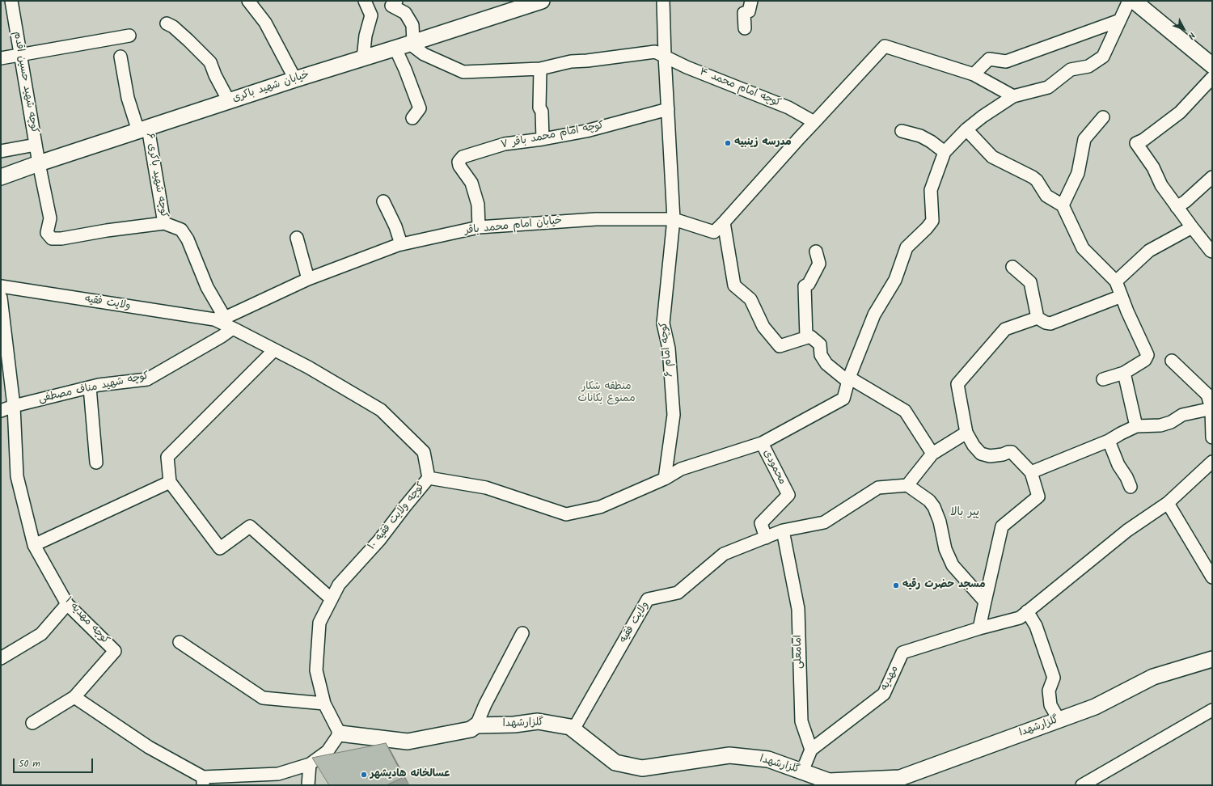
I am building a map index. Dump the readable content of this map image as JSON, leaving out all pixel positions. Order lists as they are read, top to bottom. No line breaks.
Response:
{"streets":{"main road":["خیابان شهید باکری","گلزارشهدا"],"street":["کوچه شهید حسین اقدم","کوچه امام محمد ۴","کوچه امام محمد باقر ۷","کوچه شهید باکری ۶","خیابان امام محمد باقر","ولایت فقیه","کوچه امام ۶","کوچه شهید مناف مصطفی","محمودی","کوچه ولایت فقیه ۱۰","کوچه مهدیه ۱","امامعلی","مهدیه"]},"crossings":[["کوچه شهید حسین اقدم","خیابان شهید باکری"],["کوچه شهید حسین اقدم","کوچه شهید باکری ۶"],["خیابان شهید باکری","کوچه امام محمد ۴"],["خیابان شهید باکری","کوچه شهید باکری ۶"],["کوچه امام محمد ۴","کوچه امام ۶"],["کوچه امام محمد باقر ۷","خیابان امام محمد باقر"],["کوچه امام محمد باقر ۷","کوچه امام ۶"],["خیابان امام محمد باقر","ولایت فقیه"],["خیابان امام محمد باقر","کوچه امام ۶"],["خیابان امام محمد باقر","کوچه ولایت فقیه ۱۰"],["ولایت فقیه","محمودی"],["ولایت فقیه","کوچه ولایت فقیه ۱۰"],["ولایت فقیه","امامعلی"],["ولایت فقیه","گلزارشهدا"],["کوچه شهید مناف مصطفی","کوچه ولایت فقیه ۱۰"],["کوچه شهید مناف مصطفی","کوچه مهدیه ۱"],["کوچه ولایت فقیه ۱۰","گلزارشهدا"],["امامعلی","مهدیه"]],"districts":["پیر بالا"],"parks":["منطقه شکار ممنوع یکانات"],"places":["مدرسه زینبیه","مسجد حضرت رقیه","عسالخانه هادیشهر"],"scale_bar":"50 m","north":"bottom right"}
